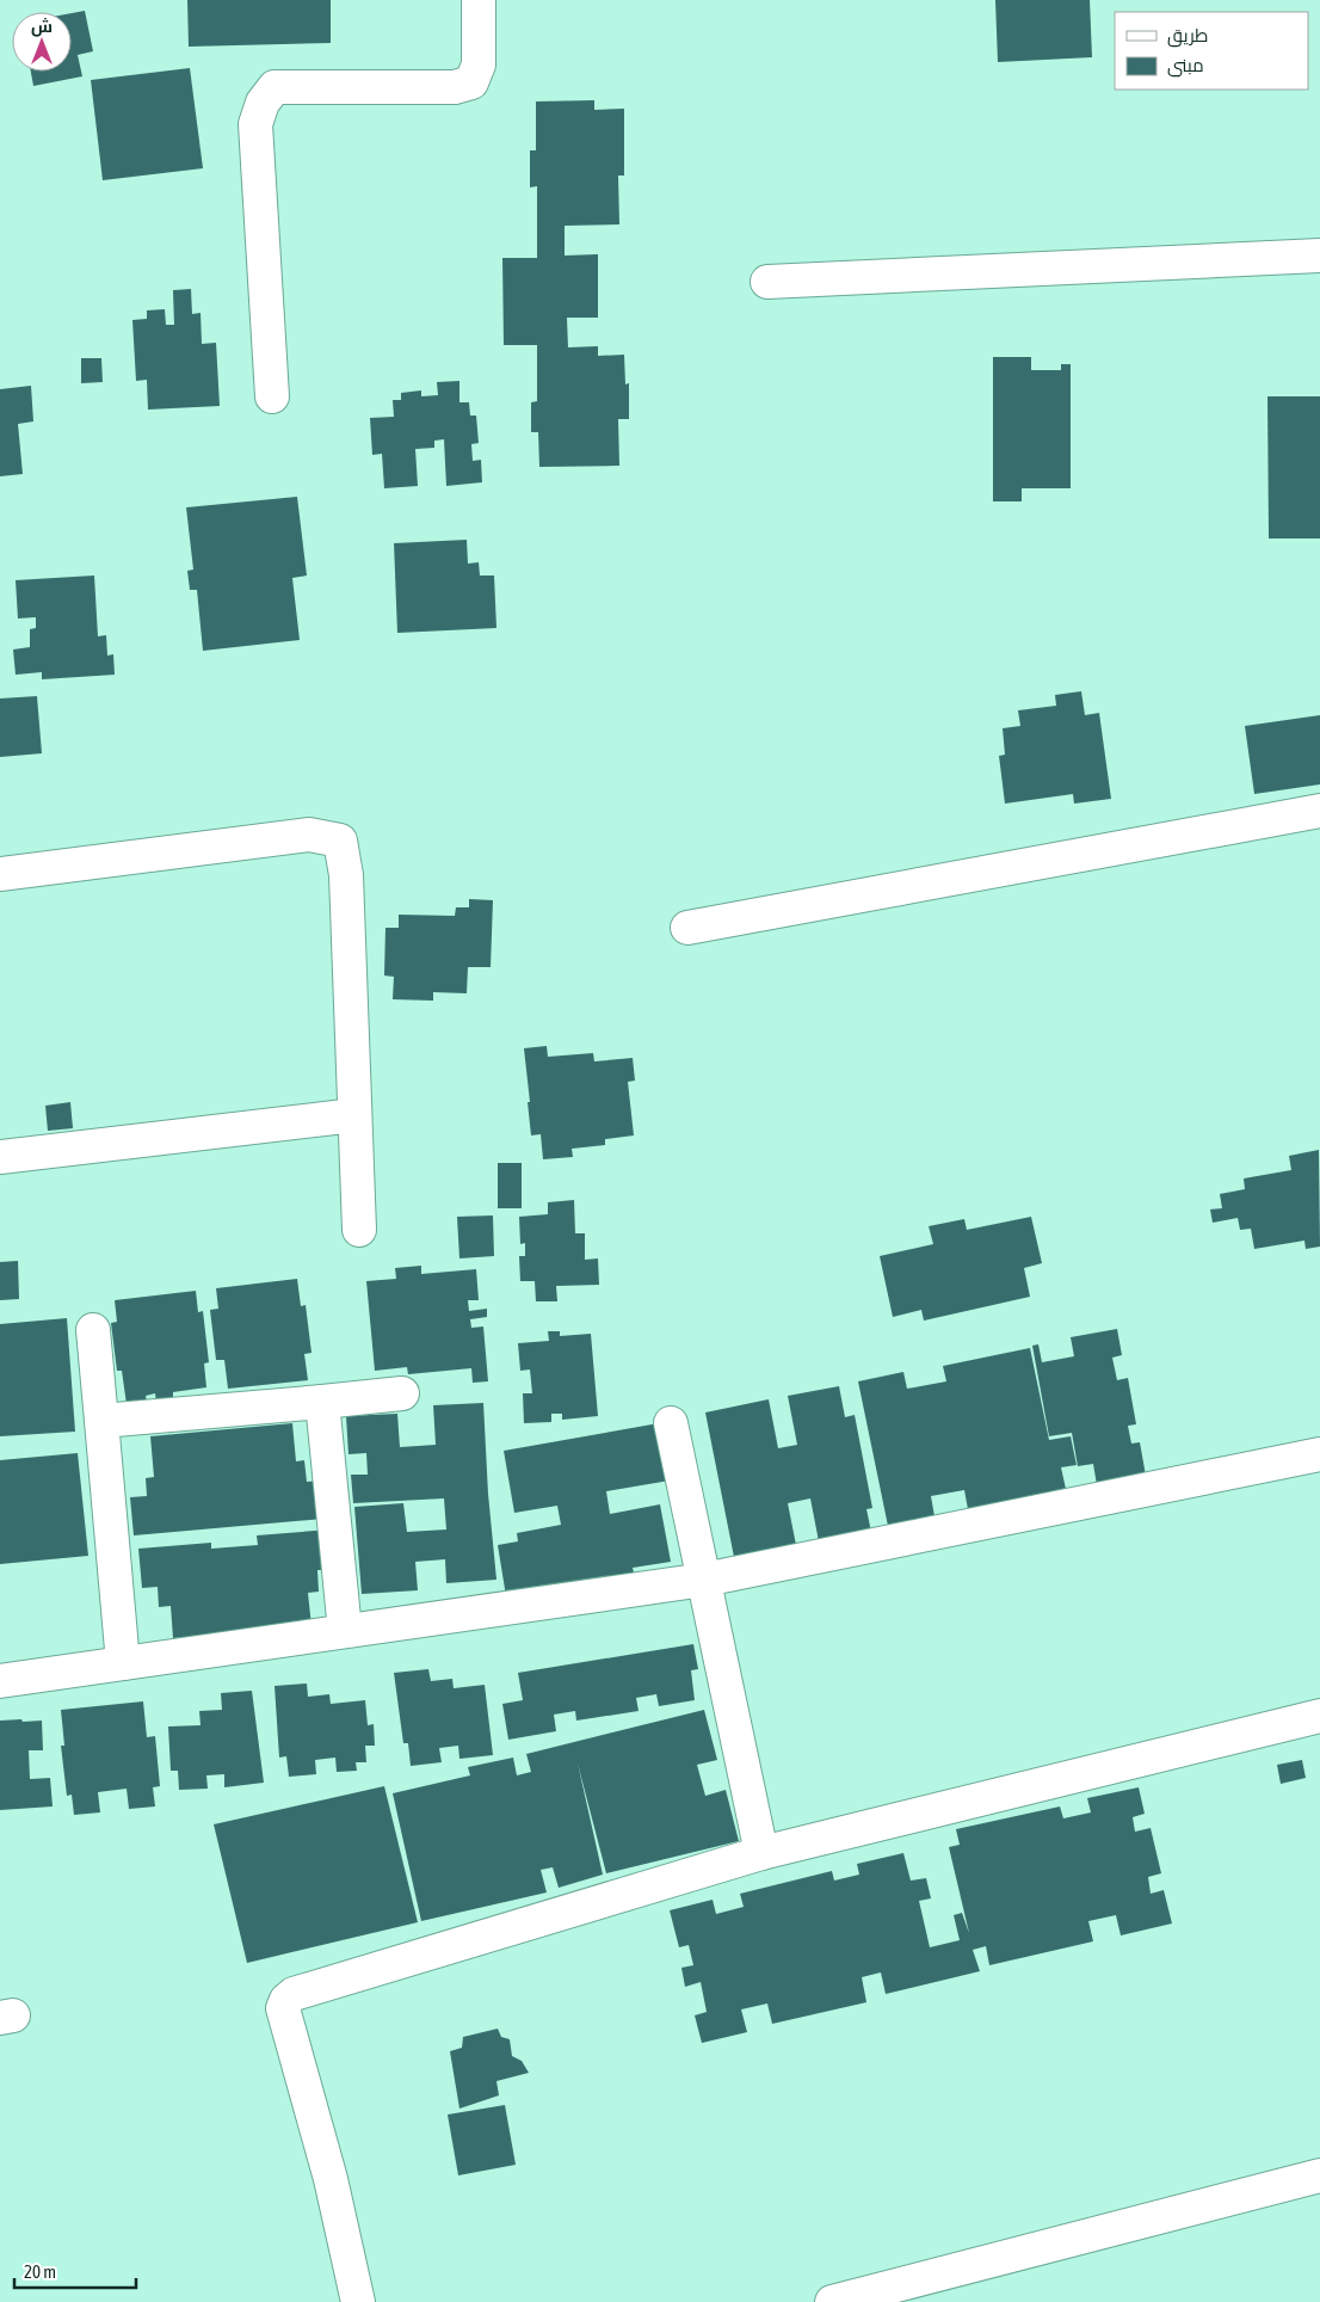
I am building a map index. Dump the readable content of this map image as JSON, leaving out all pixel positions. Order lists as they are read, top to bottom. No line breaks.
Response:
{"legend":["طريق","مبنى"],"scale_bar":"20 m","north":"top"}
